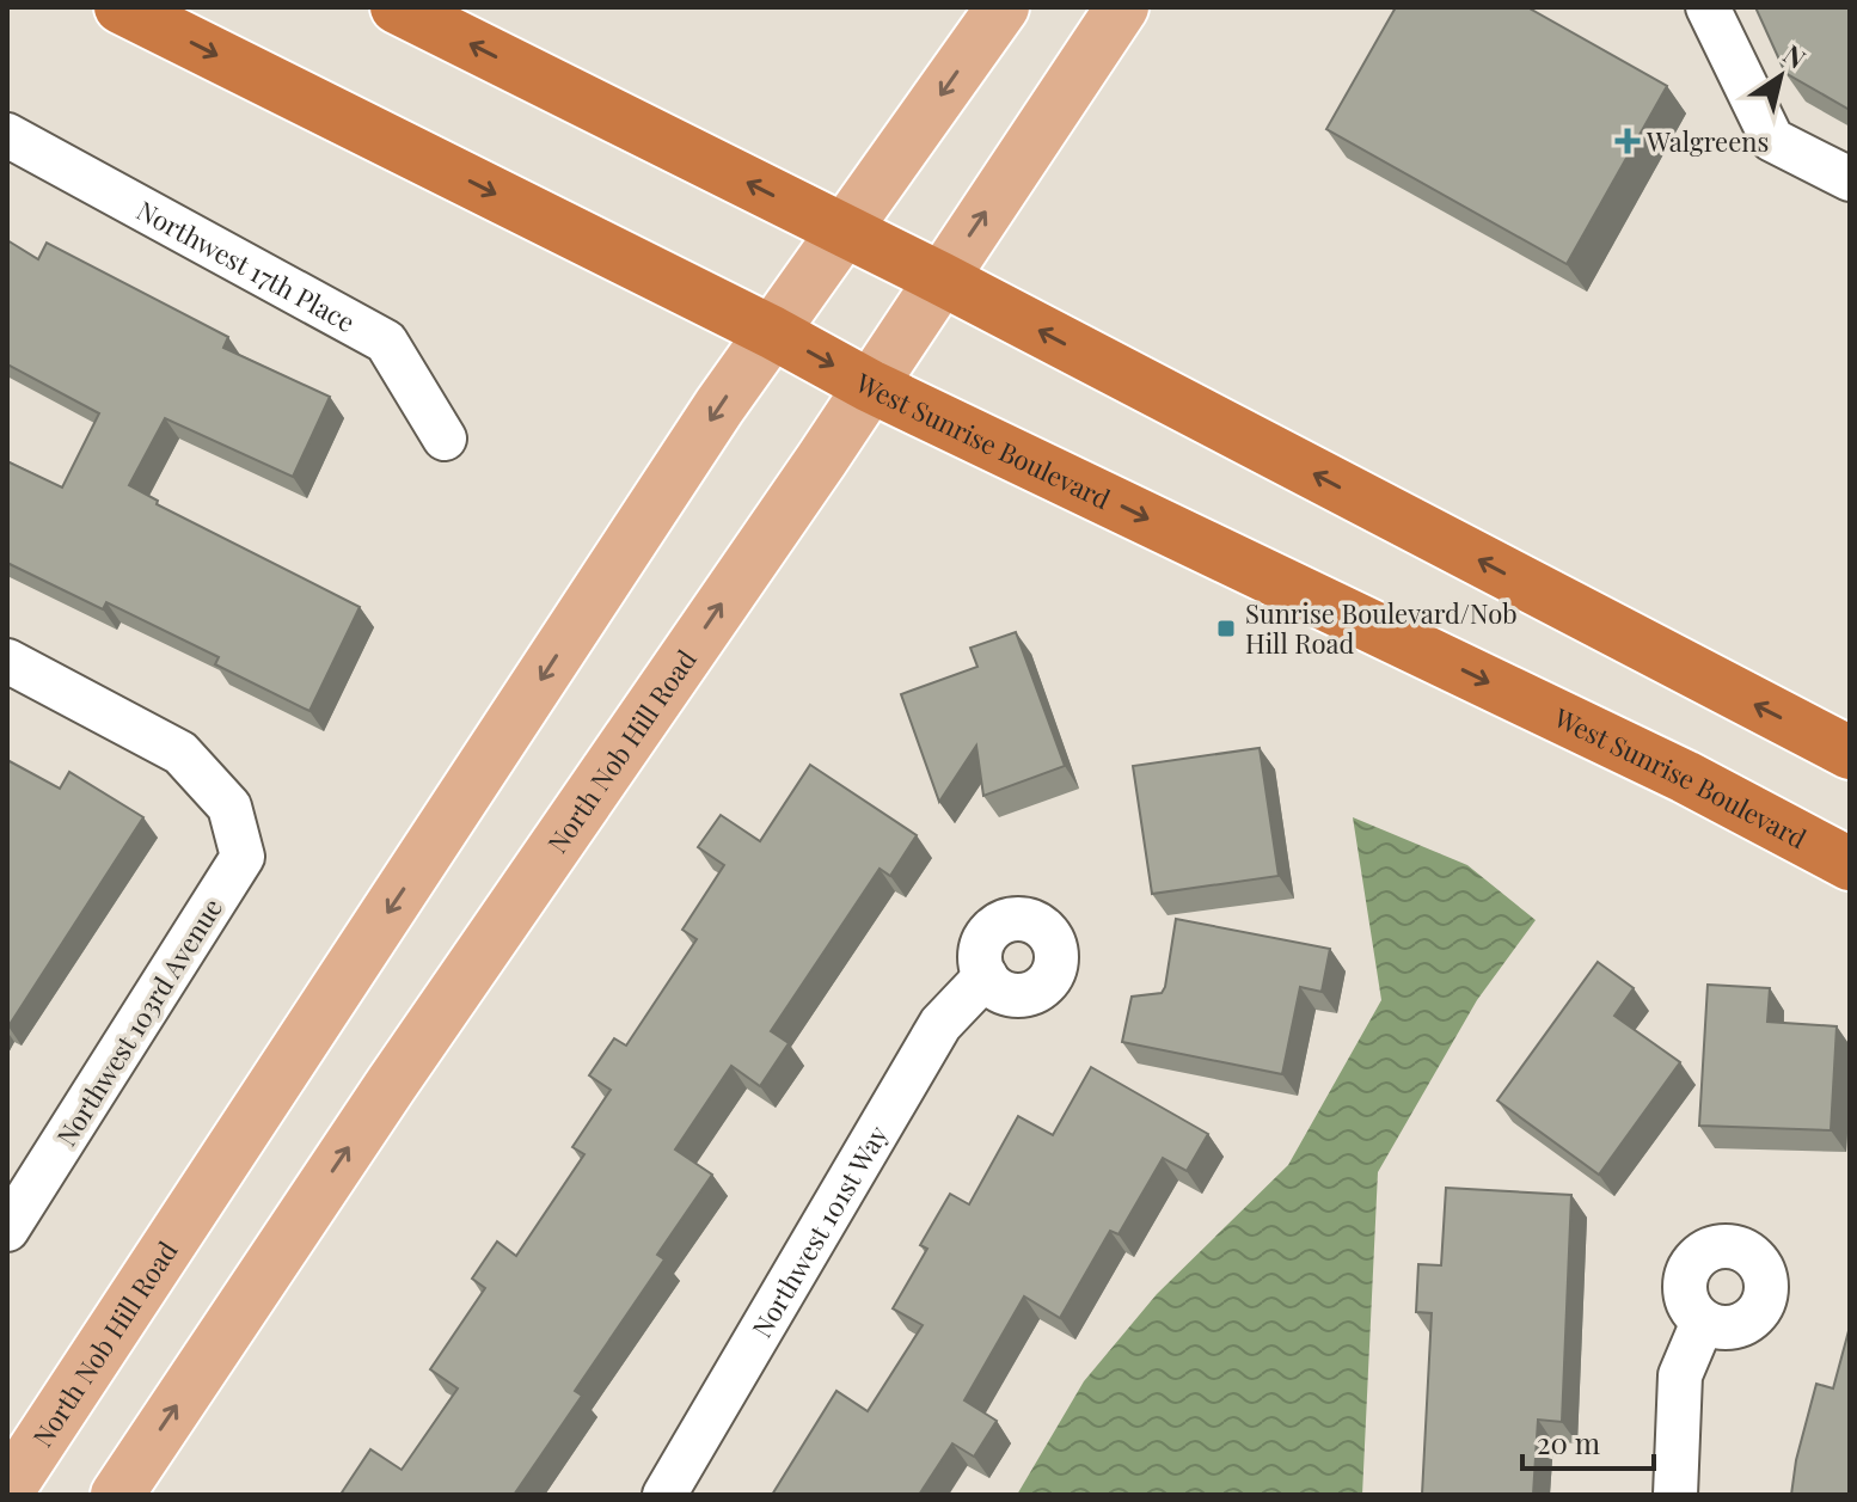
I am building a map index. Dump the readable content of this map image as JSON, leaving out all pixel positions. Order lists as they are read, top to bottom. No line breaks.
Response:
{"streets":{"highway":["West Sunrise Boulevard"],"main road":["North Nob Hill Road"],"street":["Northwest 17th Place","Northwest 103rd Avenue","Northwest 101st Way"]},"crossings":[["West Sunrise Boulevard","North Nob Hill Road"]],"places":{"health":["Walgreens"],"transit":["Sunrise Boulevard/Nob Hill Road"]},"scale_bar":"20 m","north":"top right"}
